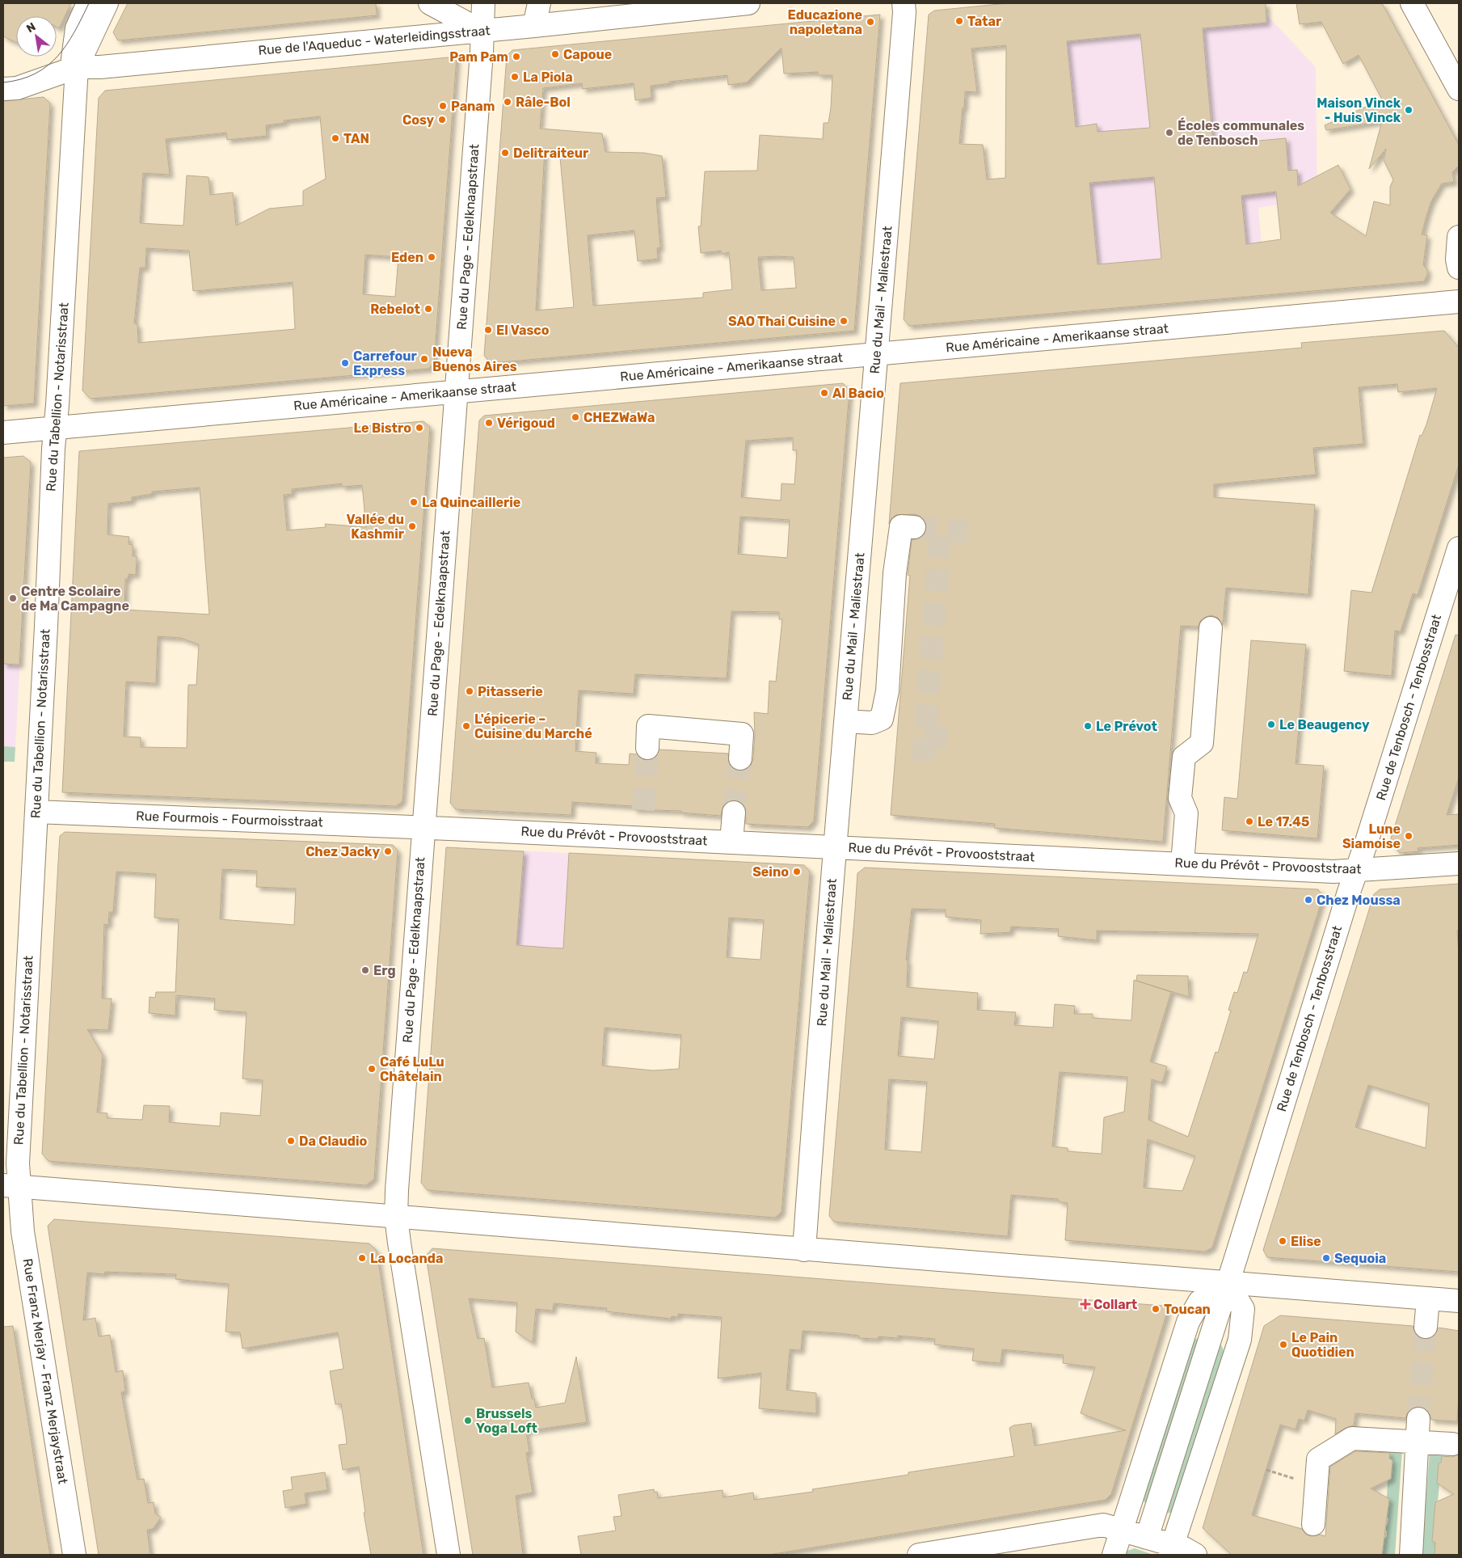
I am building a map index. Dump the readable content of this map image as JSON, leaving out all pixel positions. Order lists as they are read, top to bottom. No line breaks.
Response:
{"streets":{"street":["Rue de l'Aqueduc - Waterleidingsstraat","Rue du Page - Edelknaapstraat","Rue du Mail - Maliestraat","Rue Américaine - Amerikaanse straat","Rue du Tabellion - Notarisstraat","Rue de Tenbosch - Tenbosstraat","Rue Fourmois - Fourmoisstraat","Rue du Prévôt - Provooststraat","Rue Franz Merjay - Franz Merjaystraat"]},"crossings":[["Rue de l'Aqueduc - Waterleidingsstraat","Rue du Page - Edelknaapstraat"],["Rue de l'Aqueduc - Waterleidingsstraat","Rue du Tabellion - Notarisstraat"],["Rue du Page - Edelknaapstraat","Rue Américaine - Amerikaanse straat"],["Rue du Page - Edelknaapstraat","Rue Fourmois - Fourmoisstraat"],["Rue du Page - Edelknaapstraat","Rue du Prévôt - Provooststraat"],["Rue du Mail - Maliestraat","Rue Américaine - Amerikaanse straat"],["Rue du Mail - Maliestraat","Rue du Prévôt - Provooststraat"],["Rue Américaine - Amerikaanse straat","Rue du Tabellion - Notarisstraat"],["Rue du Tabellion - Notarisstraat","Rue Fourmois - Fourmoisstraat"],["Rue du Tabellion - Notarisstraat","Rue Franz Merjay - Franz Merjaystraat"],["Rue de Tenbosch - Tenbosstraat","Rue du Prévôt - Provooststraat"],["Rue Fourmois - Fourmoisstraat","Rue du Prévôt - Provooststraat"]],"places":{"other":["Tatar","Educazione napoletana","Capoue","Pam Pam","La Piola","Râle-Bol","Panam","Maison Vinck - Huis Vinck","Cosy","Écoles communales de Tenbosch","TAN","Delitraiteur","Eden","Rebelot","SAO Thai Cuisine","El Vasco","Nueva Buenos Aires","Carrefour Express","Al Bacio","CHEZWaWa","Vérigoud","Le Bistro","La Quincaillerie","Vallée du Kashmir","Centre Scolaire de Ma Campagne","Pitasserie","Le Beaugency","L'épicerie – Cuisine du Marché","Le Prévot","Le 17.45","Lune Siamoise","Chez Jacky","Seino","Chez Moussa","Erg","Café LuLu Châtelain","Da Claudio","Elise","La Locanda","Sequoia","Toucan","Le Pain Quotidien","Brussels Yoga Loft"],"health":["Collart"]},"north":"top left"}
